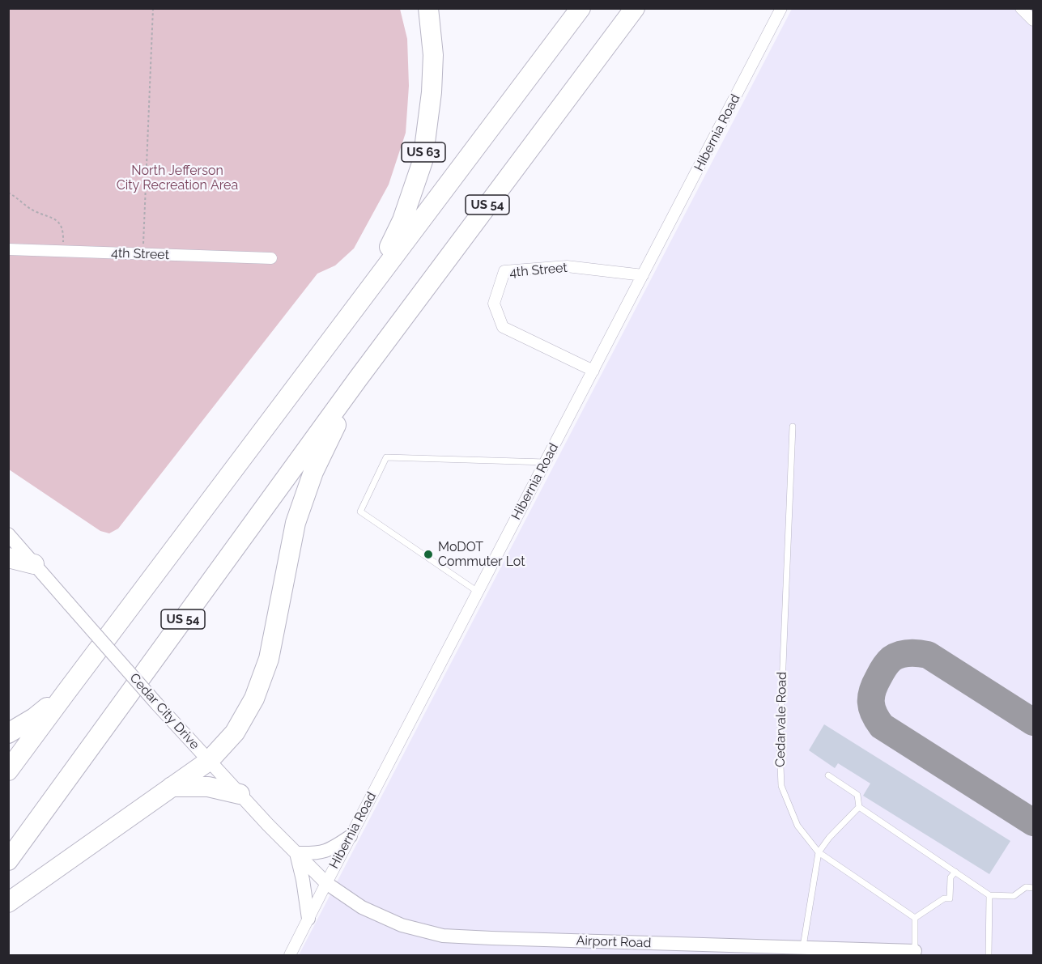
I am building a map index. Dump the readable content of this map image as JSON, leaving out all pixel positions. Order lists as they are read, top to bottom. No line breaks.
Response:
{"streets":{"highway":["US 63","US 54"],"street":["Hibernia Road","4th Street","Cedar City Drive","Airport Road"],"lane":["Cedarvale Road"]},"crossings":[["Hibernia Road","4th Street"],["Hibernia Road","Cedar City Drive"],["Hibernia Road","Airport Road"],["Cedar City Drive","Airport Road"]],"parks":["North Jefferson City Recreation Area"],"places":["MoDOT Commuter Lot"]}
